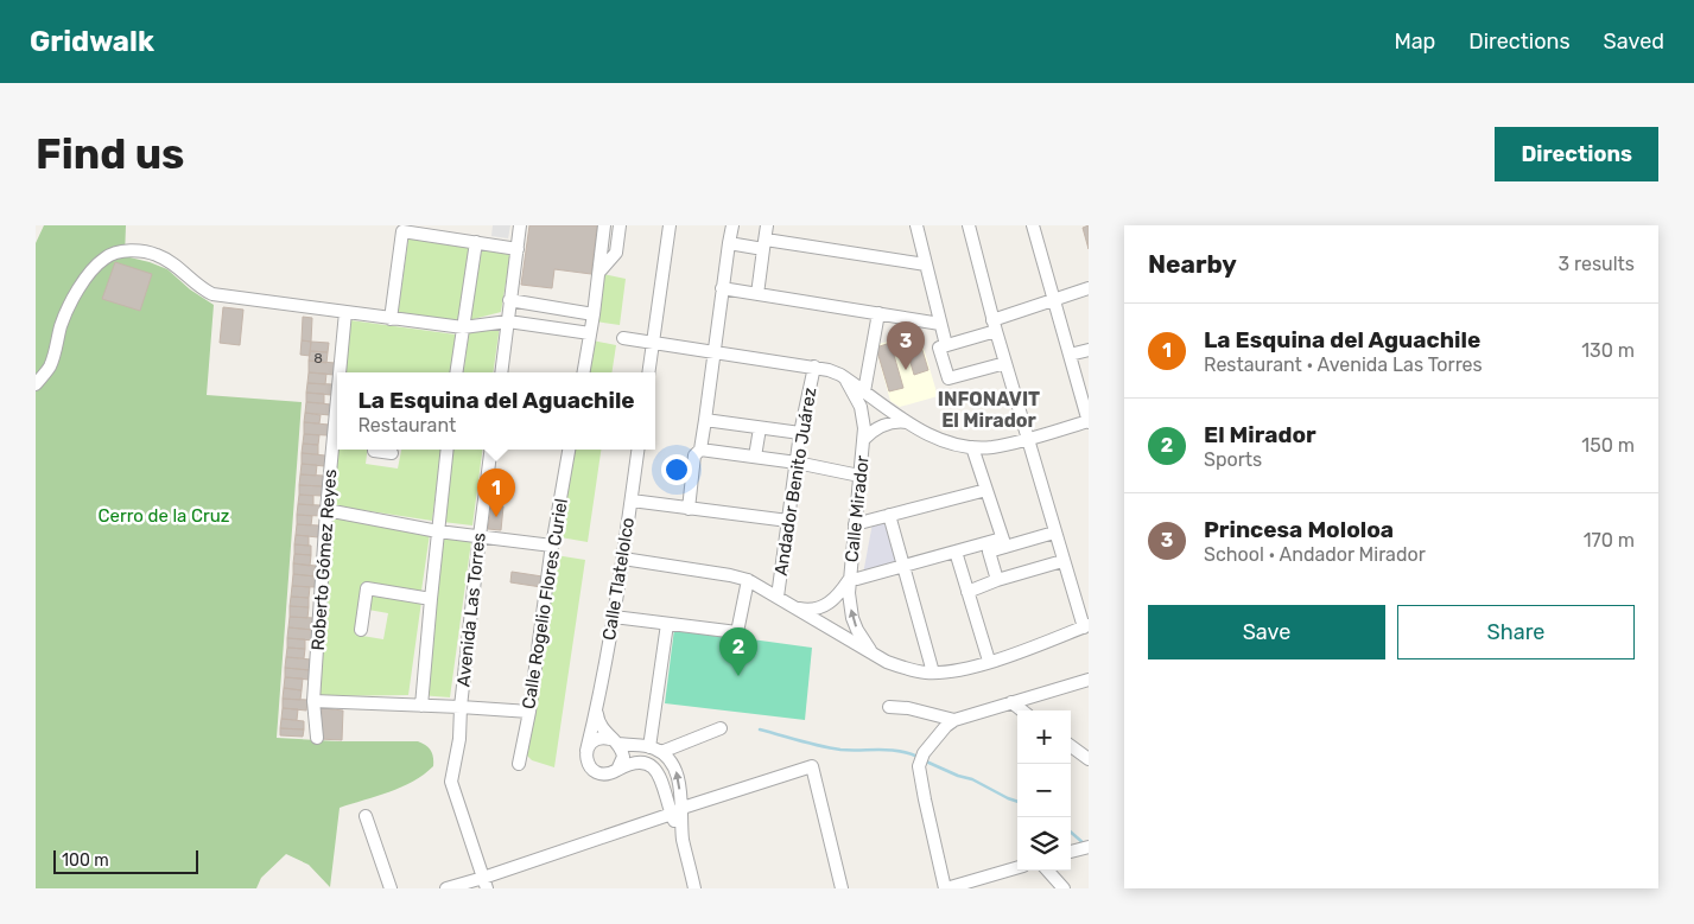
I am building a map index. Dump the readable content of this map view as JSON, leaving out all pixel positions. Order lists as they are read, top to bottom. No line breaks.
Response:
{"streets":{"street":["Andador Benito Juárez","Calle Mirador","Roberto Gómez Reyes","Calle Tlatelolco","Calle Rogelio Flores Curiel","Avenida Las Torres"]},"districts":["INFONAVIT El Mirador"],"parks":["Cerro de la Cruz"],"house_numbers":["8"],"scale_bar":"100 m","page":{"header":"Gridwalk","nav":["Map","Directions","Saved"],"buttons":["Directions",["Save","Share"]],"title":"Find us","heading":["Nearby","3 results"],"list":[{"mark":"1","name":"La Esquina del Aguachile","note":"Restaurant · Avenida Las Torres","value":"130 m"},{"mark":"2","name":"El Mirador","note":"Sports","value":"150 m"},{"mark":"3","name":"Princesa Mololoa","note":"School · Andador Mirador","value":"170 m"}],"pins":["3","1","2"],"popup":["La Esquina del Aguachile","Restaurant"],"map_buttons":["+","−"],"scale":"100 m"}}
